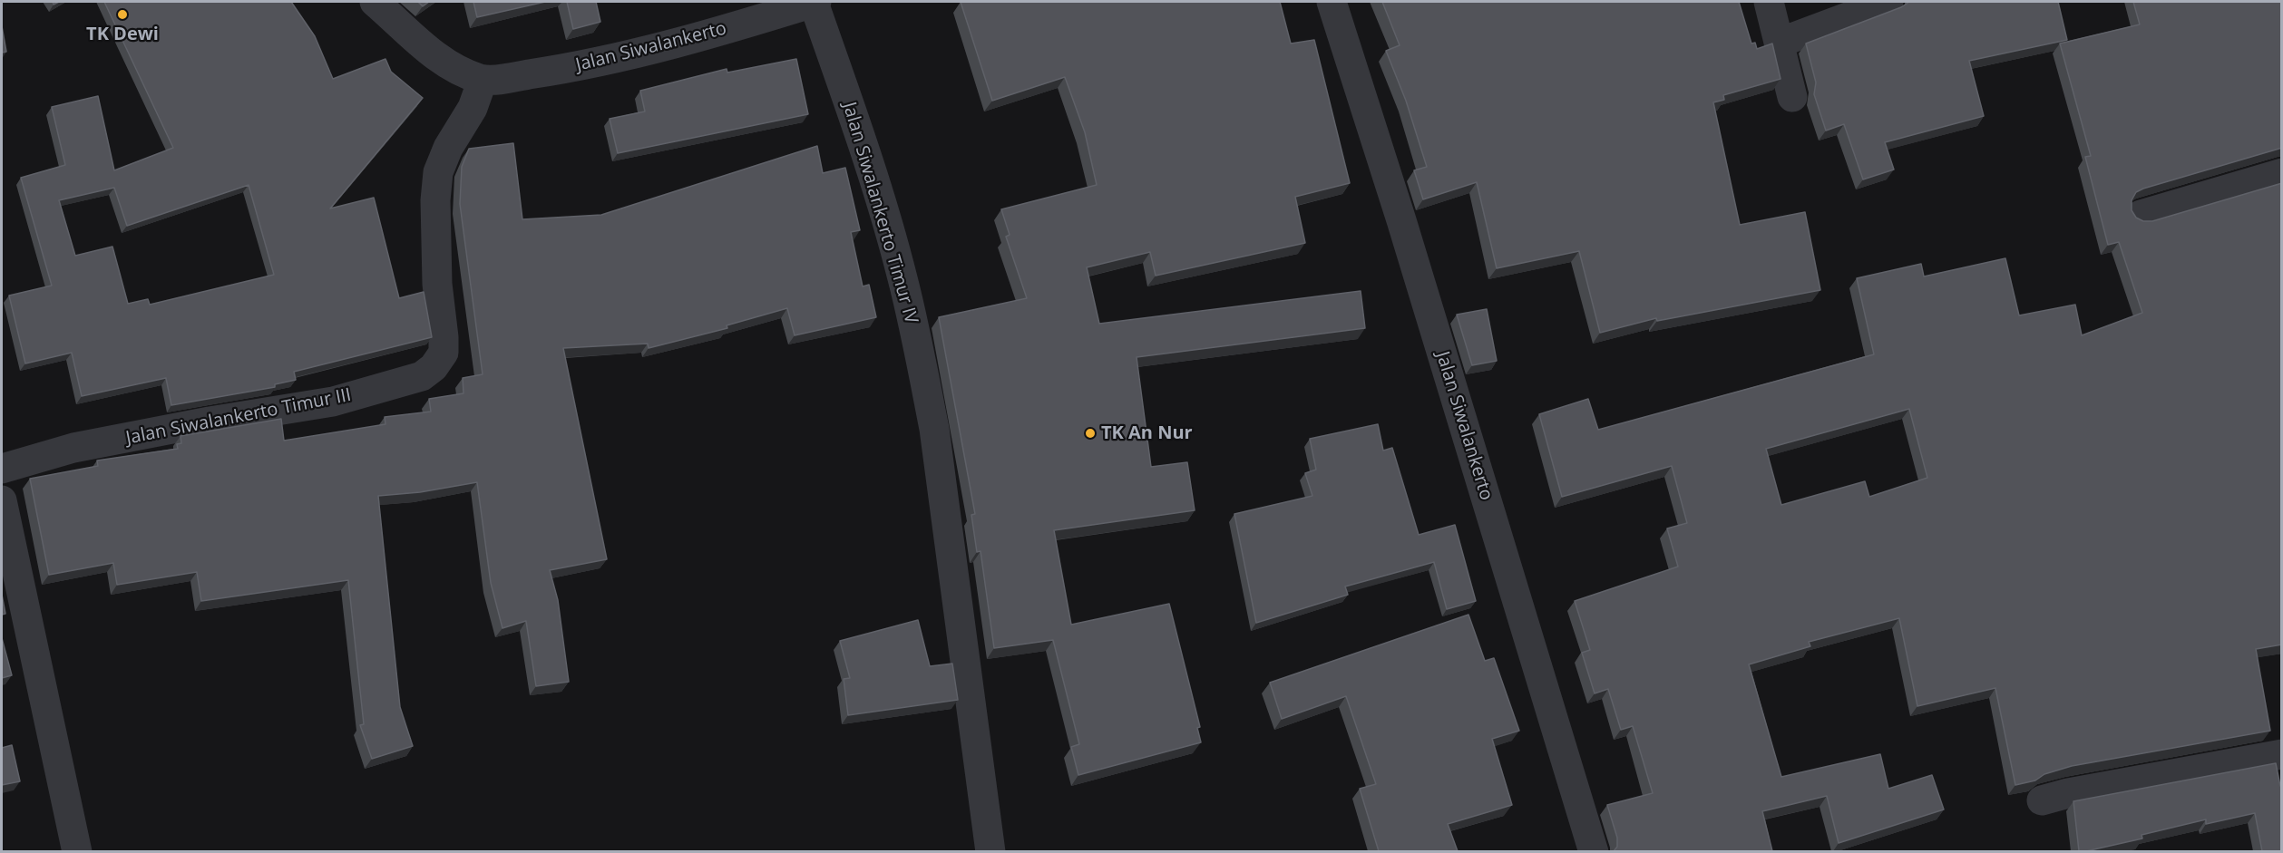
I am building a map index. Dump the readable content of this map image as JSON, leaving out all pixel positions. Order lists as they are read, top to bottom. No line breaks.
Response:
{"streets":{"street":["Jalan Siwalankerto","Jalan Siwalankerto Timur IV","Jalan Siwalankerto Timur III"]},"crossings":[["Jalan Siwalankerto","Jalan Siwalankerto Timur IV"],["Jalan Siwalankerto","Jalan Siwalankerto Timur III"]],"places":["TK Dewi","TK An Nur"]}
